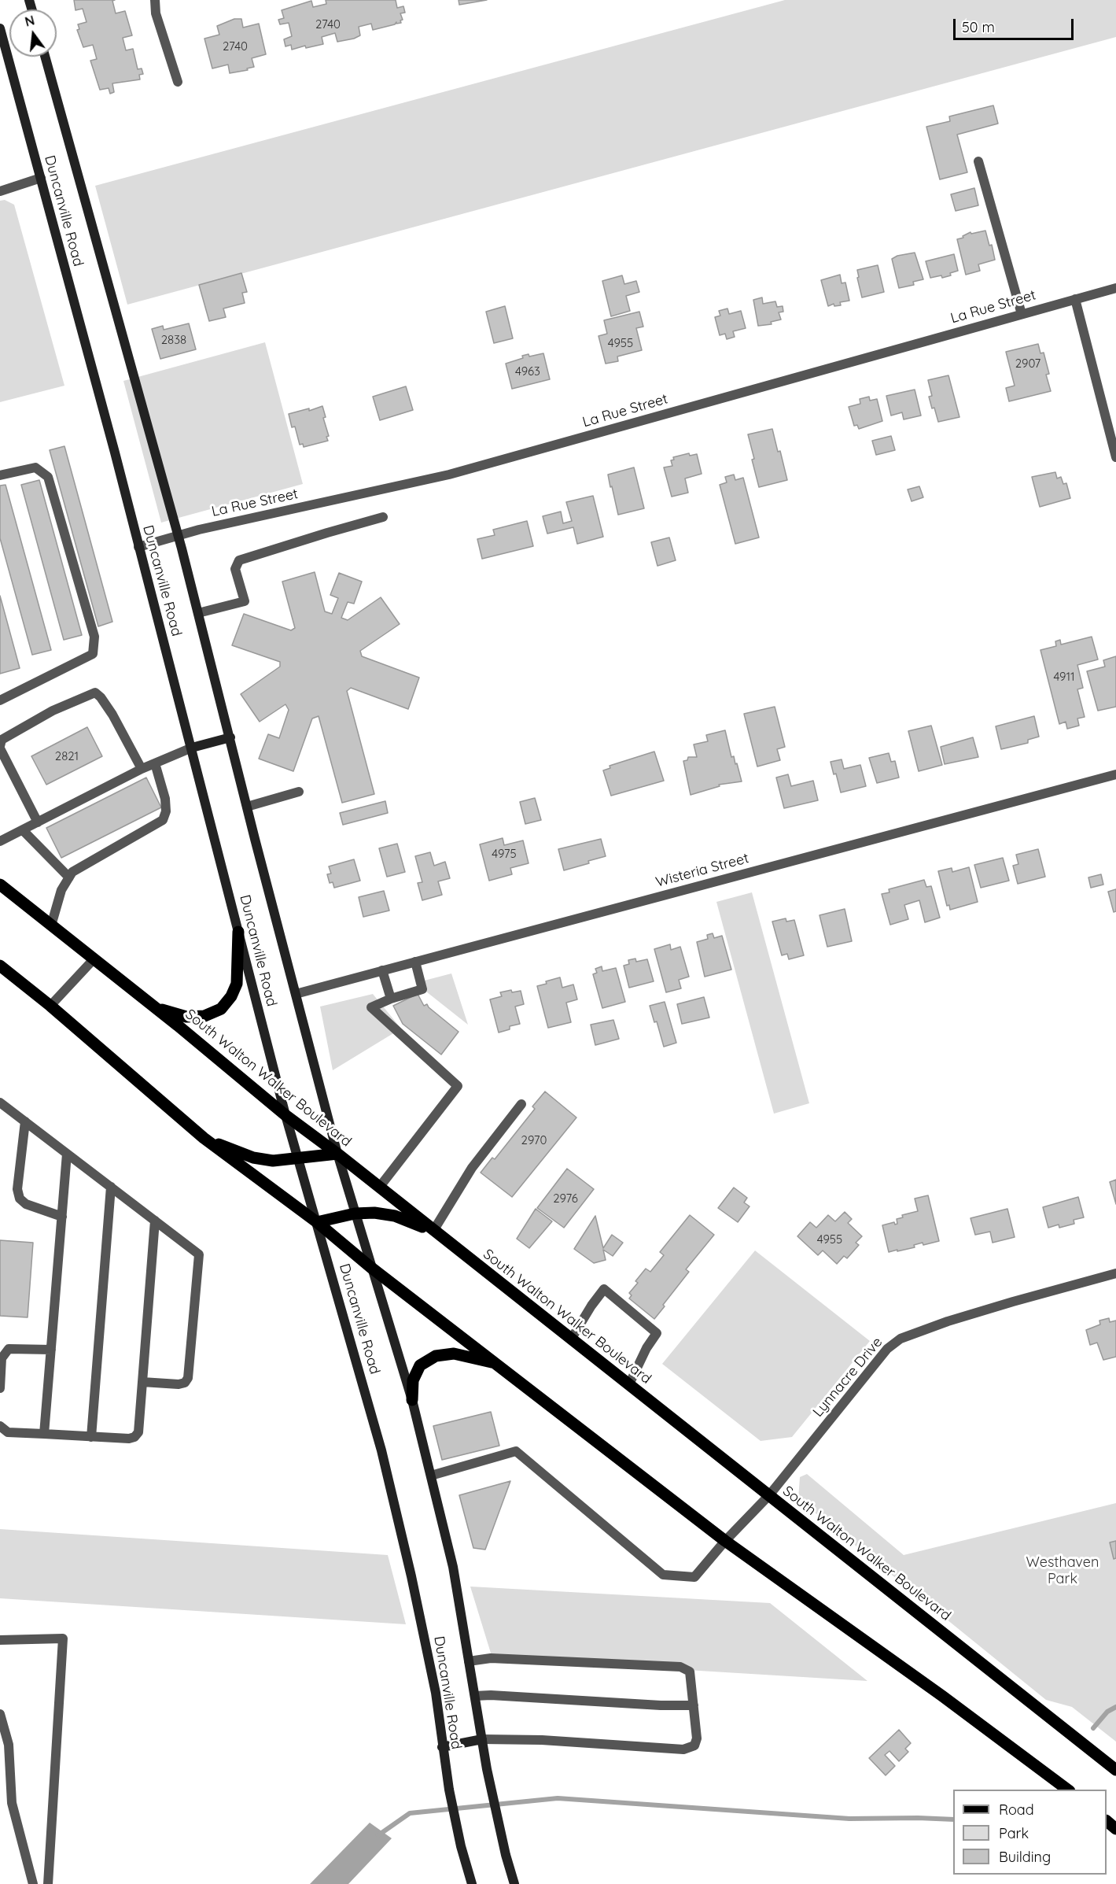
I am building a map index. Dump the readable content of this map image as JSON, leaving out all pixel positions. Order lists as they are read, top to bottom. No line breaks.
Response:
{"streets":{"main road":["Duncanville Road","South Walton Walker Boulevard"],"street":["La Rue Street","Wisteria Street","Lynnacre Drive"]},"crossings":[["Duncanville Road","La Rue Street"],["Duncanville Road","Wisteria Street"],["Duncanville Road","South Walton Walker Boulevard"],["Duncanville Road","Lynnacre Drive"],["South Walton Walker Boulevard","Lynnacre Drive"]],"parks":["Westhaven Park"],"house_numbers":["2740","2740","2838","4955","2907","4963","4911","2821","4975","2970","2976","4955"],"legend":["Road","Park","Building"],"scale_bar":"50 m","north":"top"}
